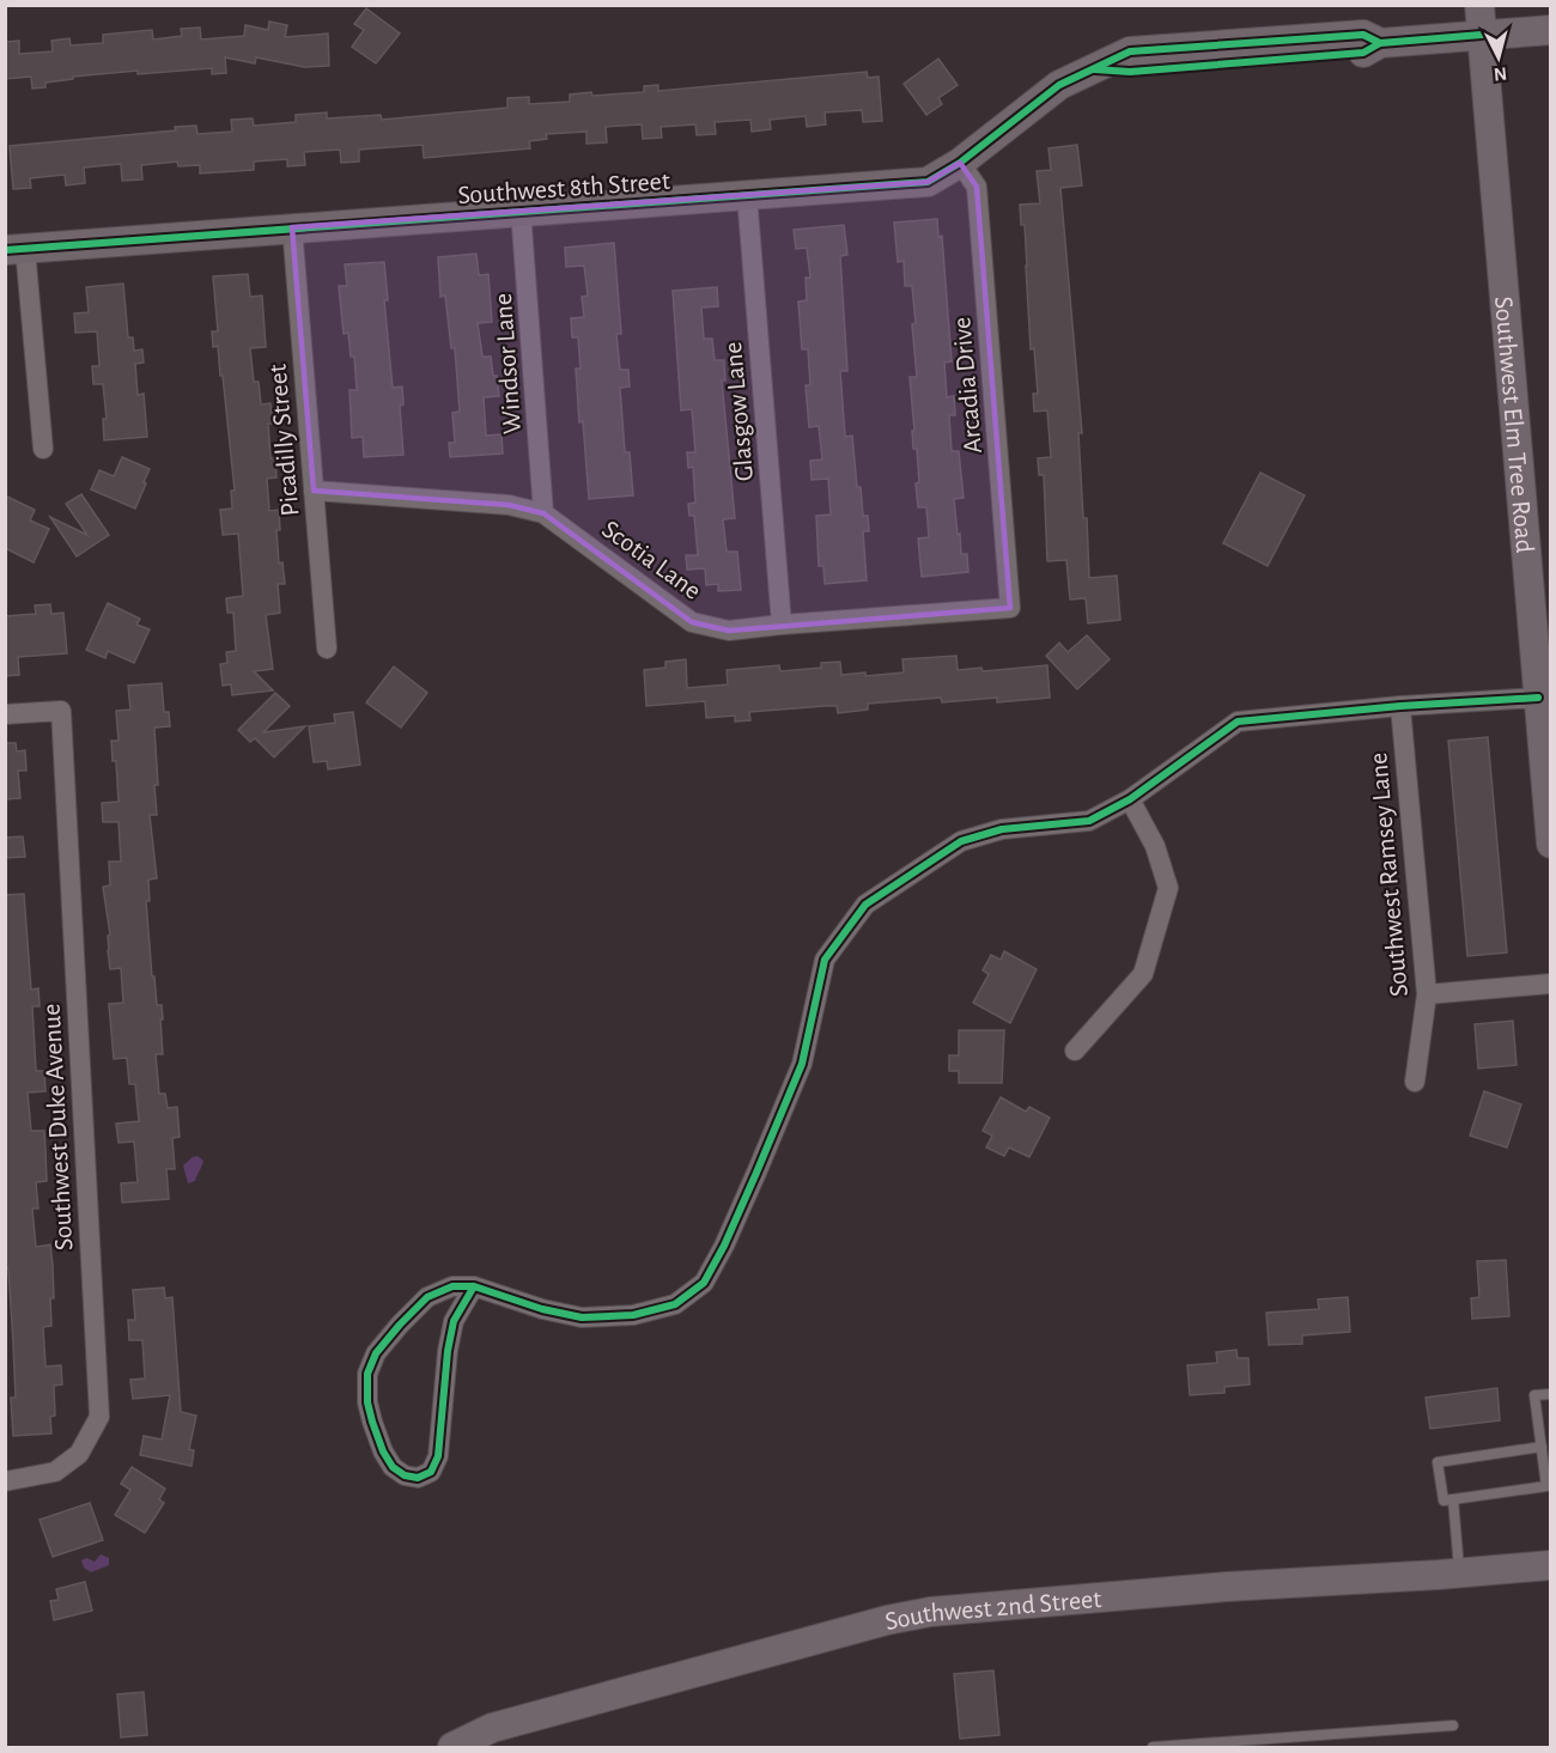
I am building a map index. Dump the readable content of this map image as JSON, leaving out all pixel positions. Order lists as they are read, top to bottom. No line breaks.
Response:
{"streets":{"street":["Southwest 8th Street","Windsor Lane","Arcadia Drive","Glasgow Lane","Southwest Elm Tree Road","Picadilly Street","Scotia Lane","Southwest Ramsey Lane","Southwest Duke Avenue","Southwest 2nd Street"]},"crossings":[["Southwest 8th Street","Windsor Lane"],["Southwest 8th Street","Arcadia Drive"],["Southwest 8th Street","Glasgow Lane"],["Southwest 8th Street","Southwest Elm Tree Road"],["Southwest 8th Street","Picadilly Street"],["Windsor Lane","Scotia Lane"],["Arcadia Drive","Scotia Lane"],["Glasgow Lane","Scotia Lane"],["Picadilly Street","Scotia Lane"]],"north":"bottom"}
